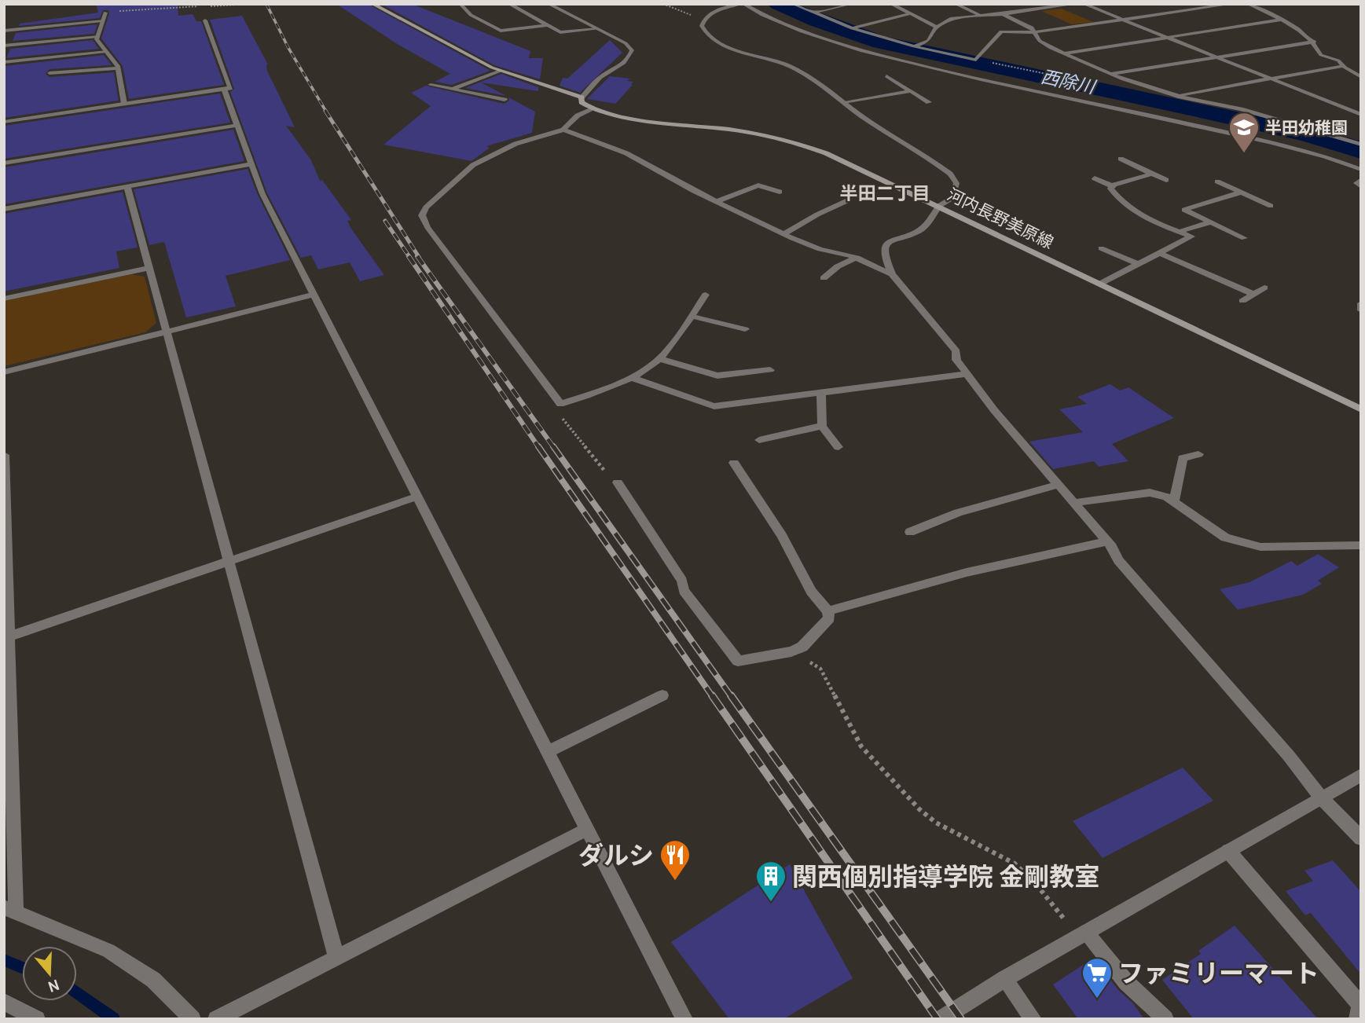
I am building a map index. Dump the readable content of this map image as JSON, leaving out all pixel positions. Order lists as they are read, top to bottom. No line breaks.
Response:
{"streets":{"main road":["河内長野美原線"]},"districts":["半田二丁目"],"water":["西除川"],"places":{"school or university":["半田幼稚園"],"restaurant":["ダルシ"],"building":["関西個別指導学院 金剛教室"],"supermarket":["ファミリーマート"]},"north":"bottom"}
